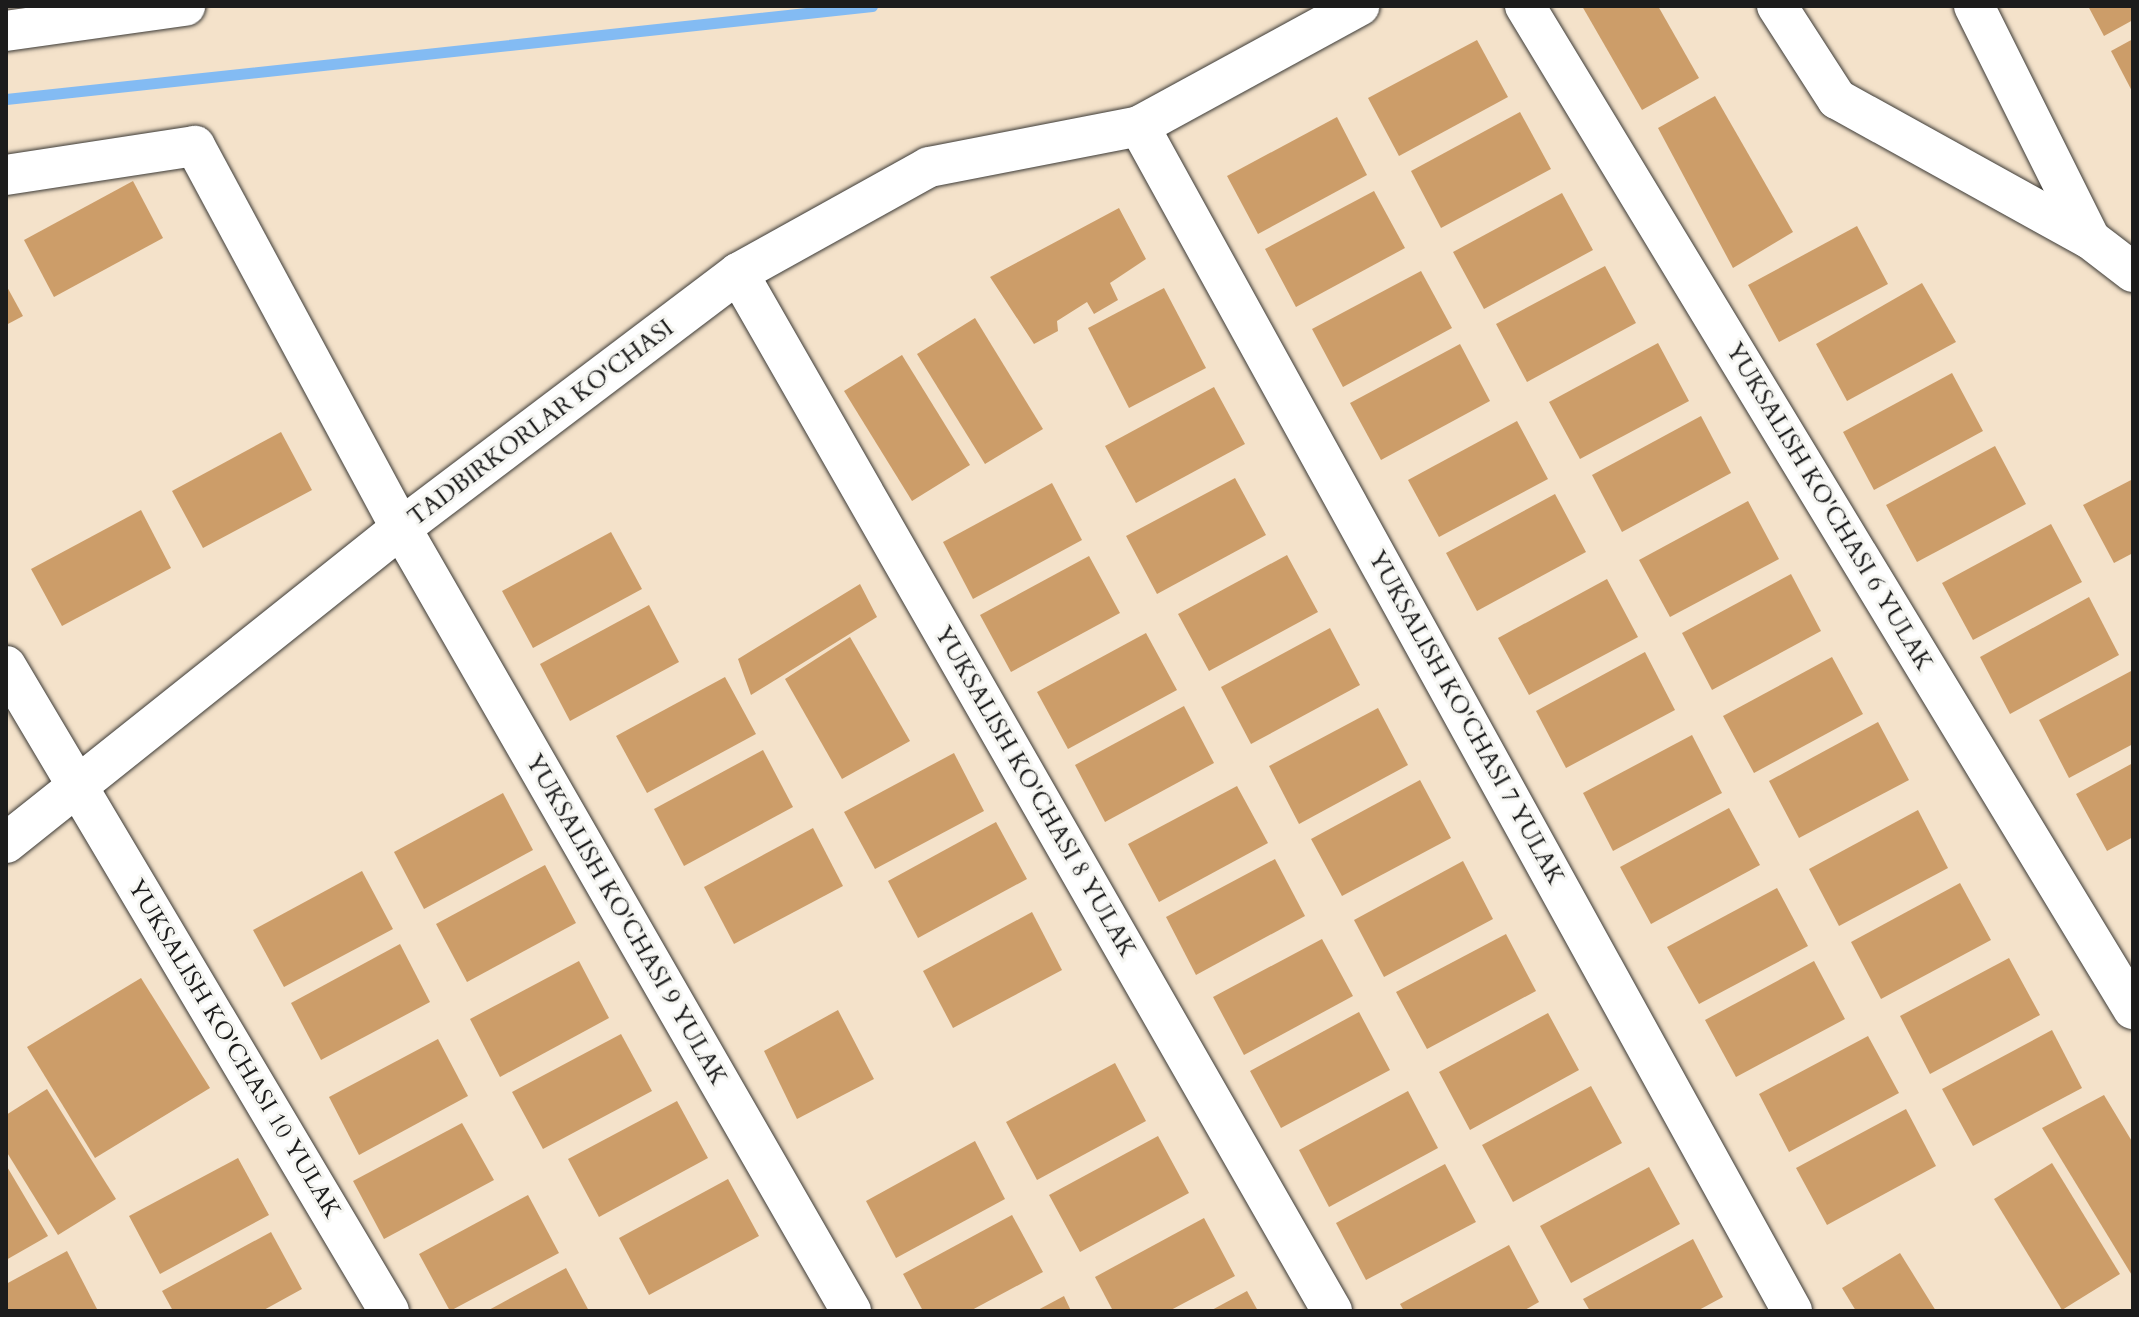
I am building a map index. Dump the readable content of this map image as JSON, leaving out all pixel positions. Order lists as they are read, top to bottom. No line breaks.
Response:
{"streets":{"street":["TADBIRKORLAR KO'CHASI","YUKSALISH KO'CHASI 6 YULAK","YUKSALISH KO'CHASI 7 YULAK","YUKSALISH KO'CHASI 8 YULAK","YUKSALISH KO'CHASI 9 YULAK","YUKSALISH KO'CHASI 10 YULAK"]},"crossings":[["TADBIRKORLAR KO'CHASI","YUKSALISH KO'CHASI 7 YULAK"],["TADBIRKORLAR KO'CHASI","YUKSALISH KO'CHASI 8 YULAK"],["TADBIRKORLAR KO'CHASI","YUKSALISH KO'CHASI 9 YULAK"],["TADBIRKORLAR KO'CHASI","YUKSALISH KO'CHASI 10 YULAK"]]}
